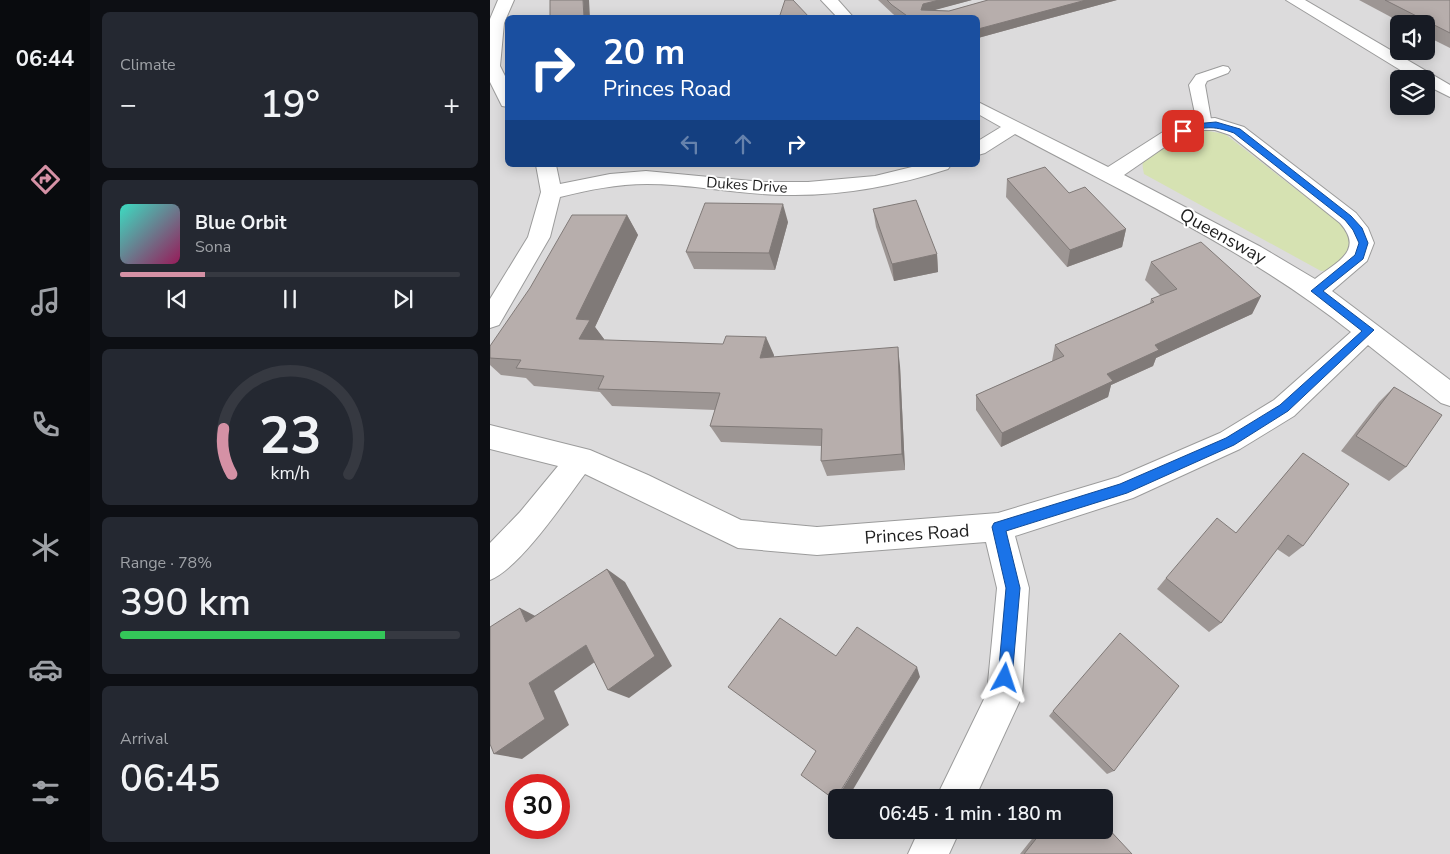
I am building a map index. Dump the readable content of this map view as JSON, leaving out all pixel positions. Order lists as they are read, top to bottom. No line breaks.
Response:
{"streets":{"street":["Dukes Drive","Queensway","Princes Road"]},"crossings":[["Queensway","Princes Road"]],"page":{"tabs":"06:44","tile":["Climate",["Range · 78%","390 km"],["Arrival","06:45"]],"turn":["20 m","Princes Road"],"heat":["−","19°","+"],"song":["Blue Orbit","Sona"],"limit":"30","trip":"06:45 · 1 min · 180 m","gauge":["23","km/h"]}}
